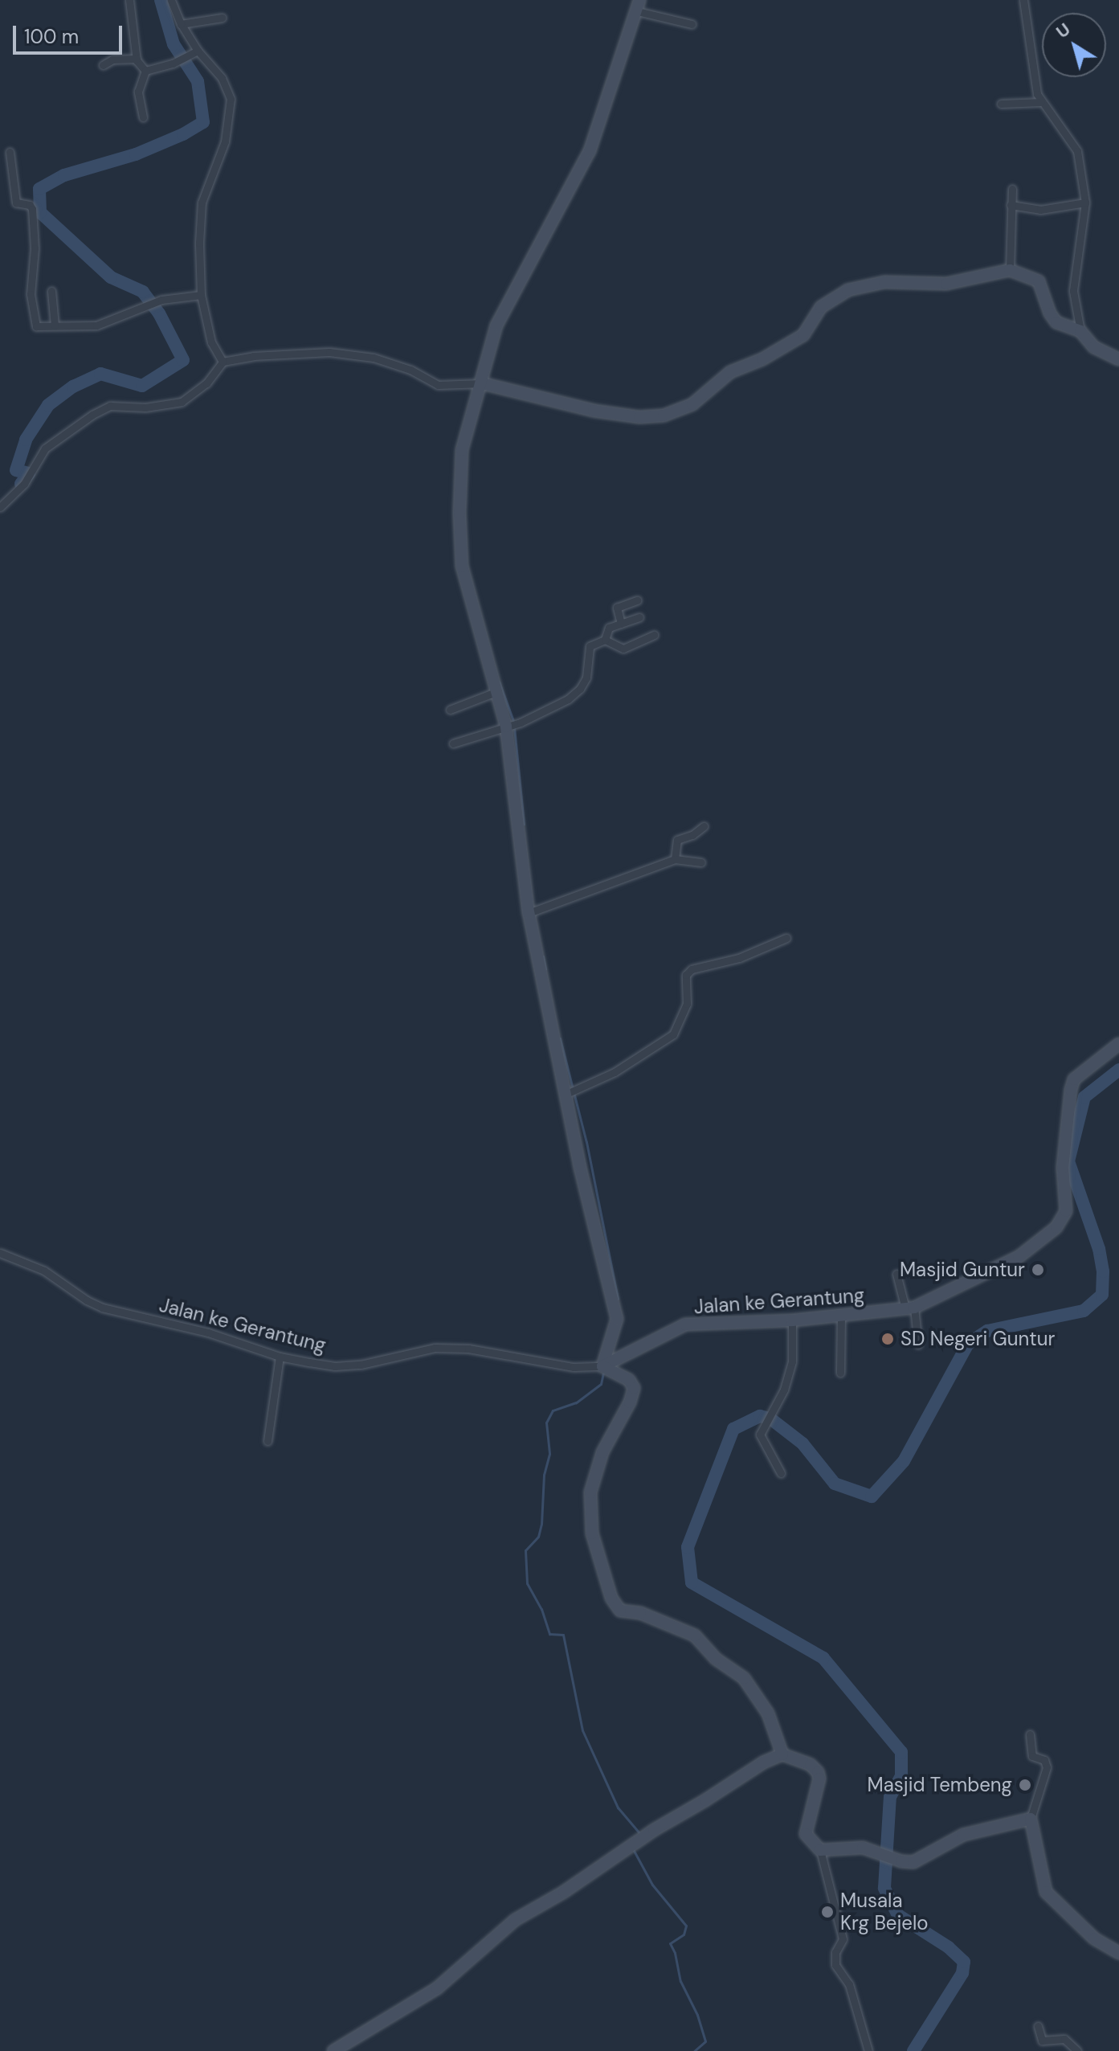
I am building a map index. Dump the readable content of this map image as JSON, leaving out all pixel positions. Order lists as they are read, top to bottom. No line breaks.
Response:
{"streets":{"street":["Jalan ke Gerantung"]},"places":["Masjid Guntur","SD Negeri Guntur","Masjid Tembeng","Musala Krg Bejelo"],"scale_bar":"100 m","north":"top left"}
